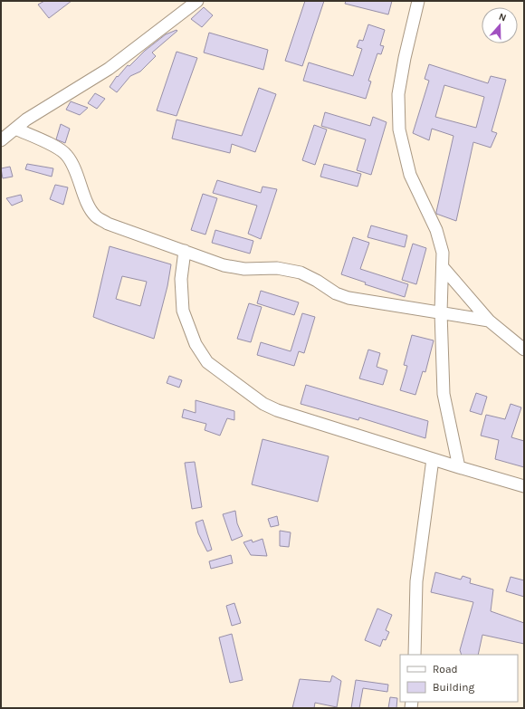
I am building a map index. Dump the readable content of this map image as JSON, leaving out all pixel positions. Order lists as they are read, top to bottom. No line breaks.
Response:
{"legend":["Road","Building"],"north":"top"}
